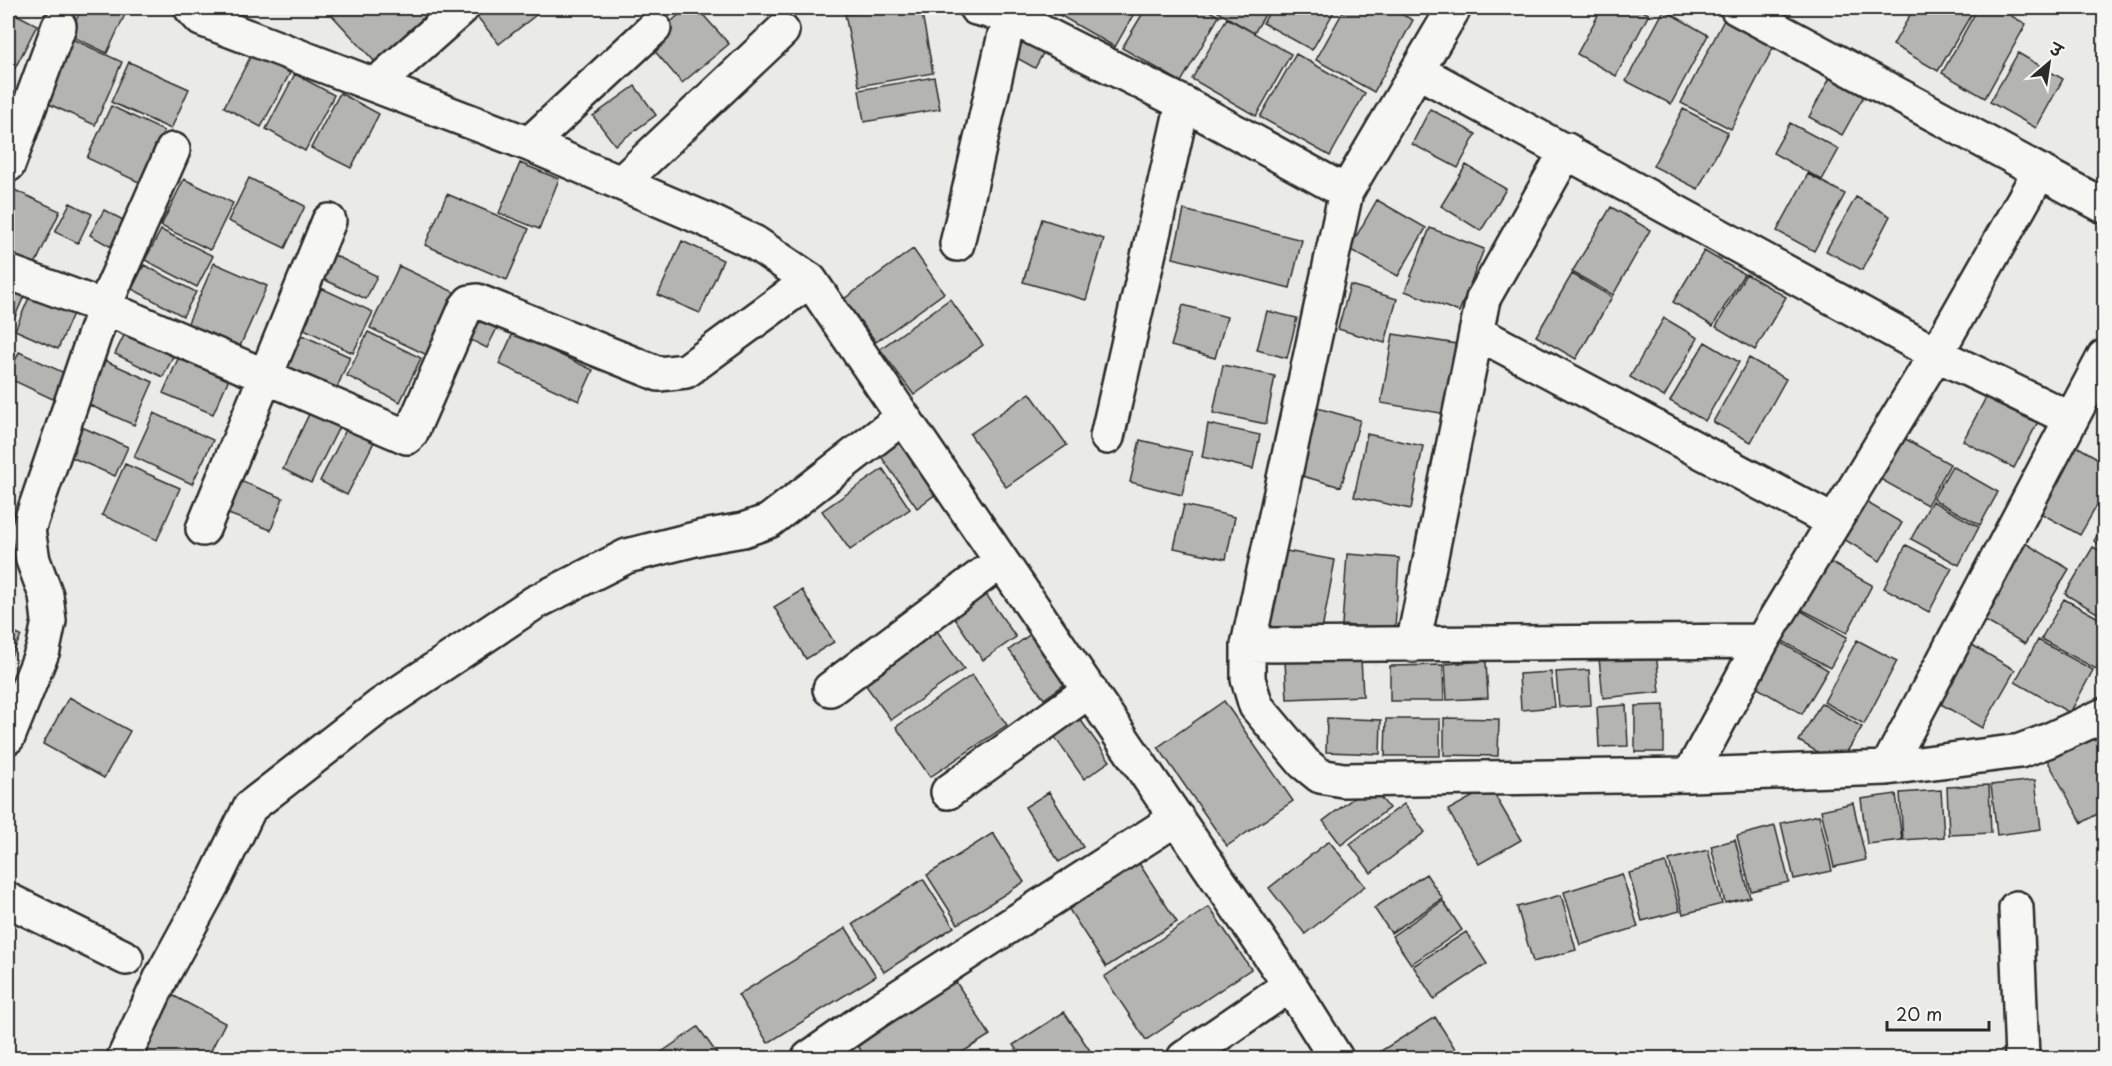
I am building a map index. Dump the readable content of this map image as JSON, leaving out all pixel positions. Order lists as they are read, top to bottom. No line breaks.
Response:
{"scale_bar":"20 m","north":"top right"}
